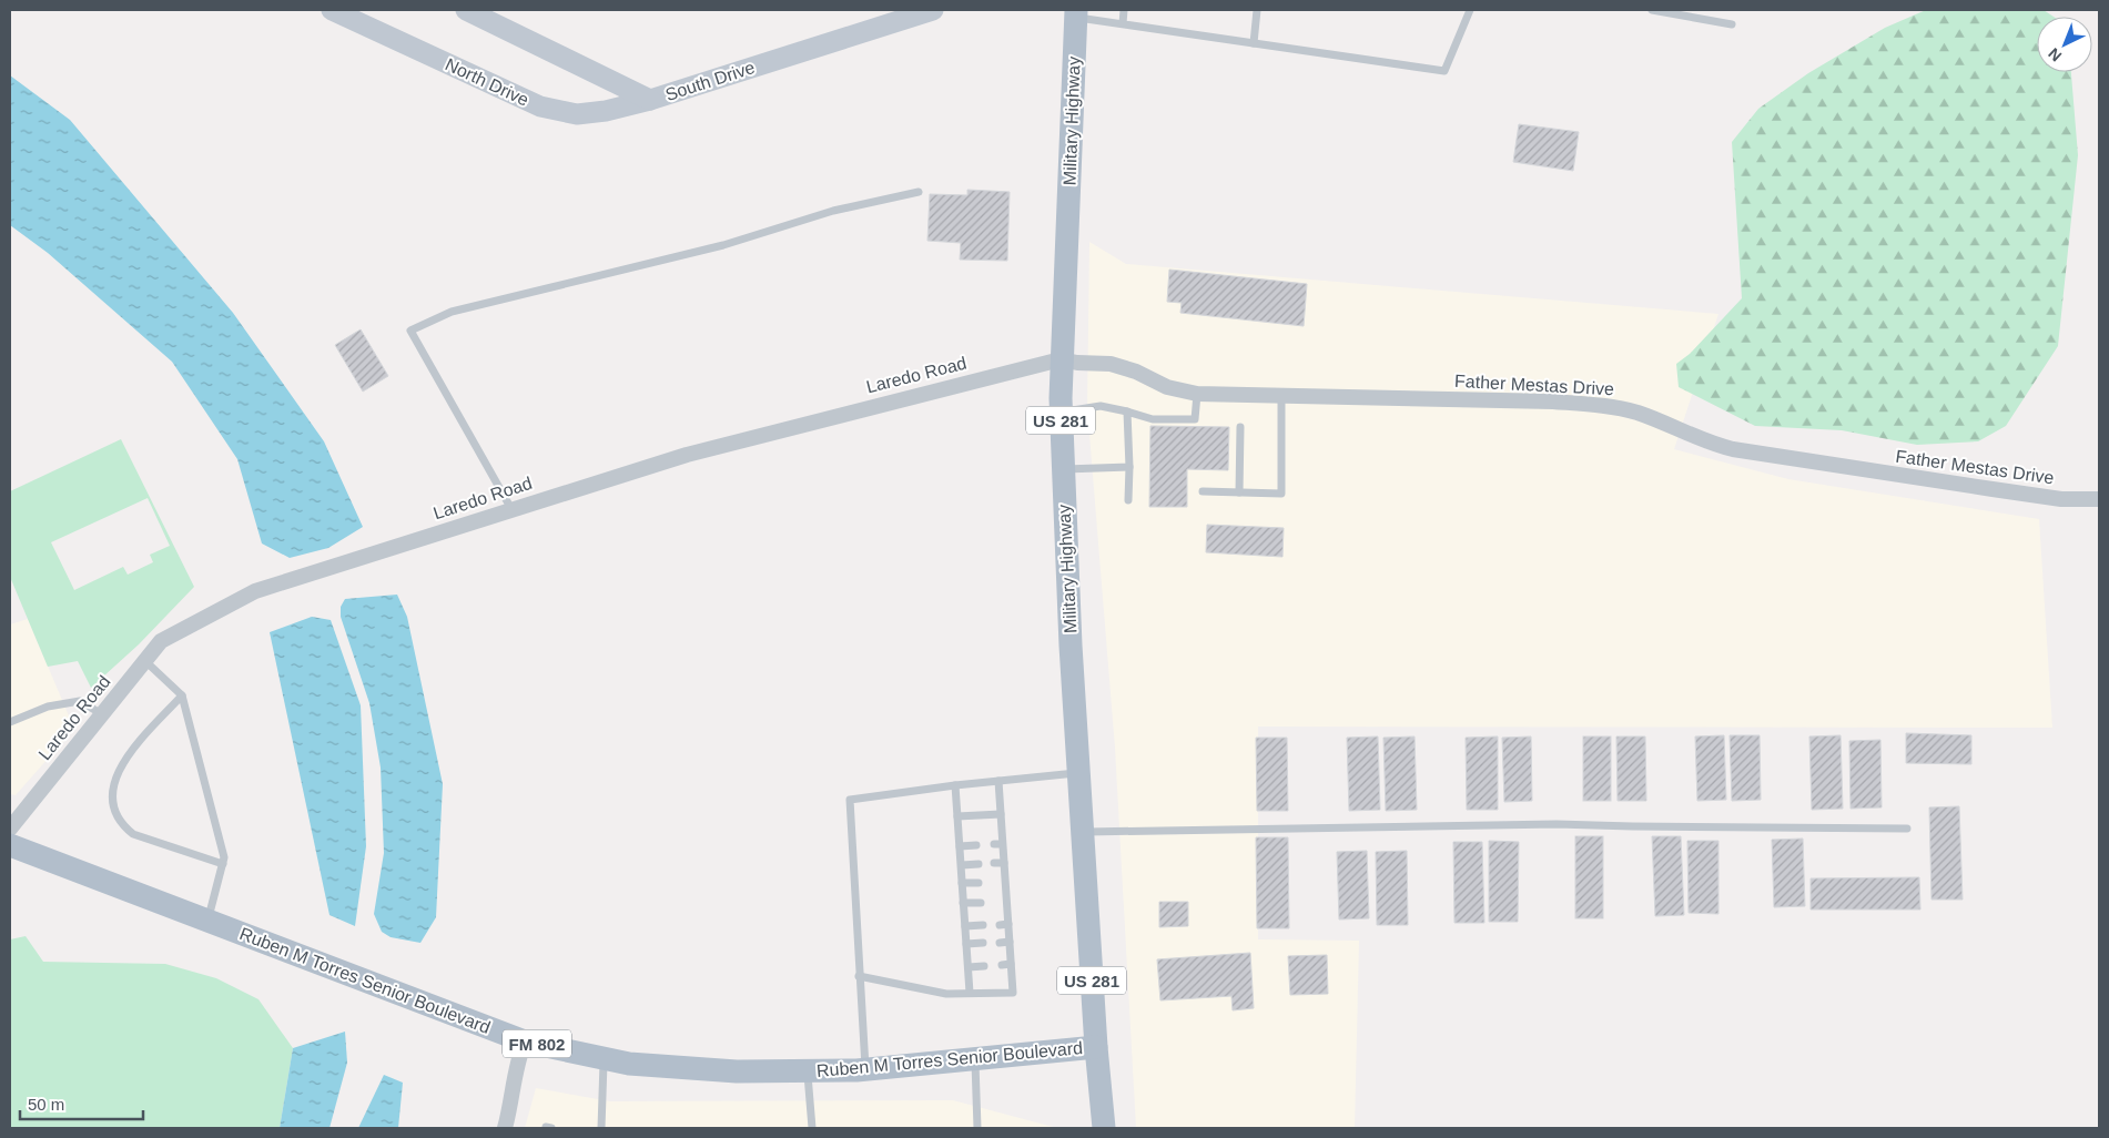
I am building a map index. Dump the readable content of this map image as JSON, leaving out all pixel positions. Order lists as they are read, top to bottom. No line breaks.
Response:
{"streets":{"main road":["Military Highway","US 281","Ruben M Torres Senior Boulevard","FM 802"],"street":["South Drive","North Drive","Laredo Road","Father Mestas Drive"]},"crossings":[["South Drive","North Drive"],["Military Highway","Laredo Road"],["Military Highway","Father Mestas Drive"],["Military Highway","Ruben M Torres Senior Boulevard"],["Laredo Road","Father Mestas Drive"]],"scale_bar":"50 m","north":"bottom left"}
